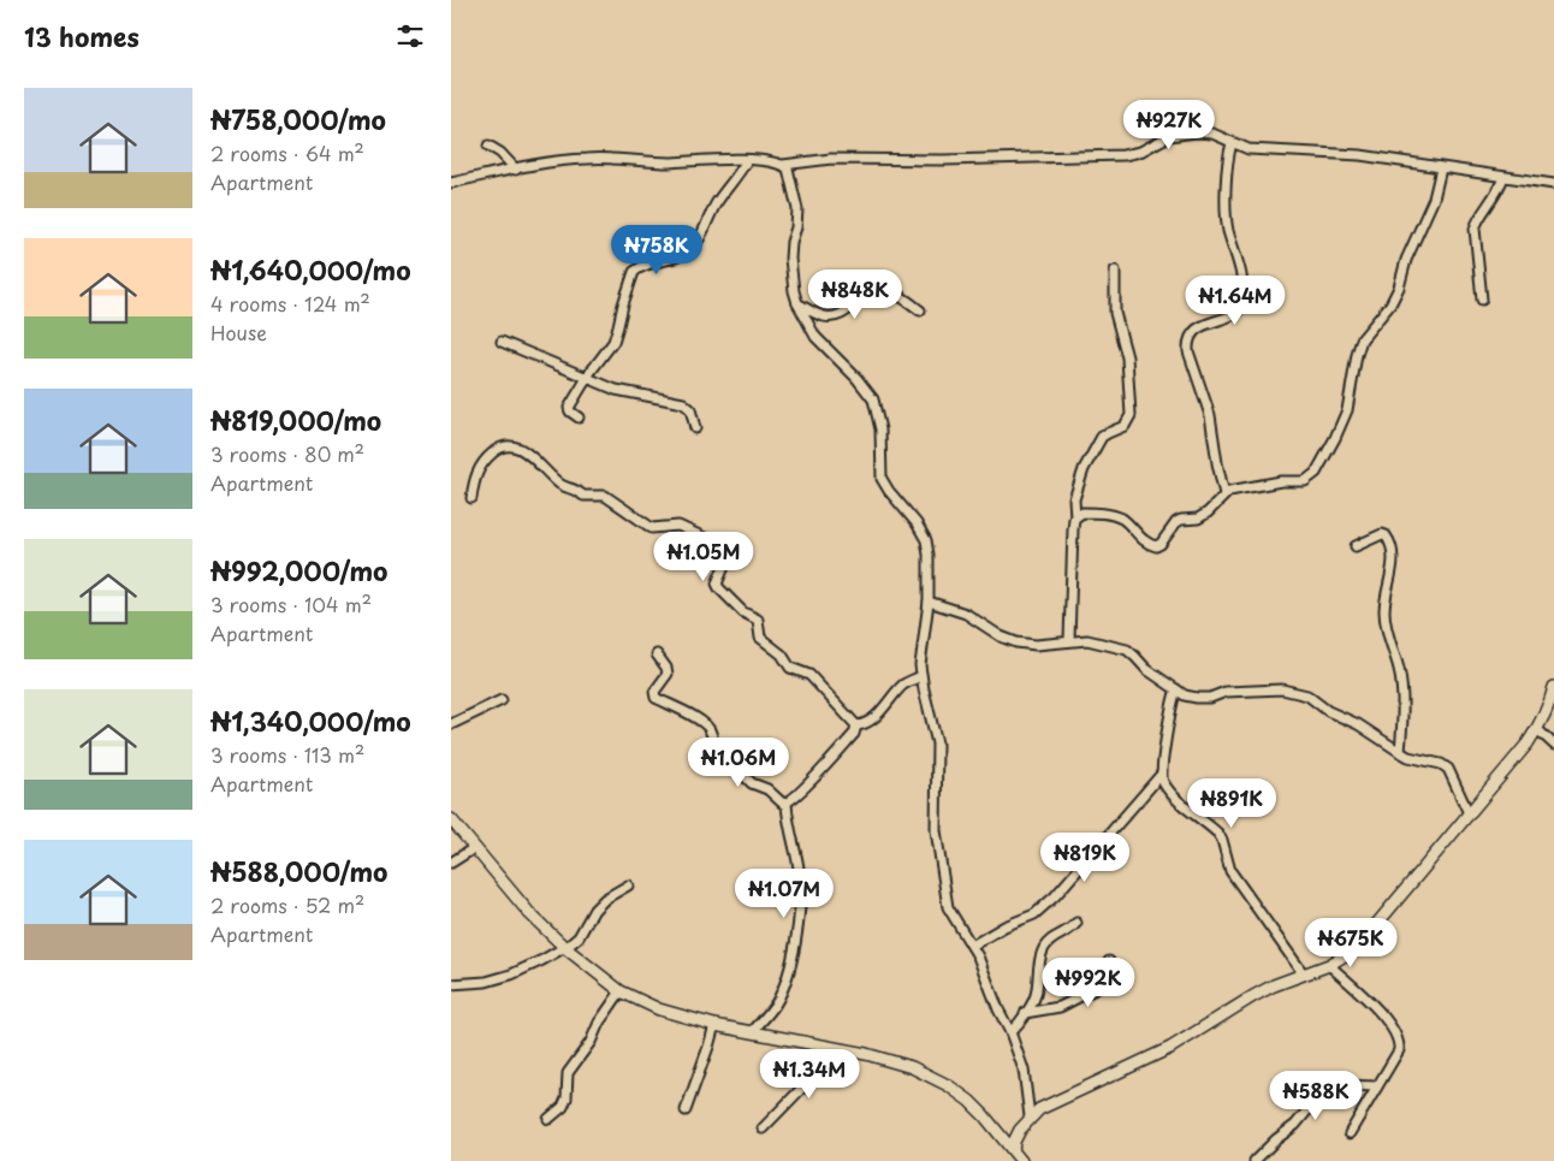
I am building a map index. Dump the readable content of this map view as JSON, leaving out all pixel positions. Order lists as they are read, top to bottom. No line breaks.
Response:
{"page":{"heading":"13 homes","list":[{"name":"₦758,000/mo","note":"2 rooms · 64 m² · Apartment"},{"name":"₦1,640,000/mo","note":"4 rooms · 124 m² · House"},{"name":"₦819,000/mo","note":"3 rooms · 80 m² · Apartment"},{"name":"₦992,000/mo","note":"3 rooms · 104 m² · Apartment"},{"name":"₦1,340,000/mo","note":"3 rooms · 113 m² · Apartment"},{"name":"₦588,000/mo","note":"2 rooms · 52 m² · Apartment"}],"price":["₦927K","₦758K","₦848K","₦1.64M","₦1.05M","₦1.06M","₦891K","₦819K","₦1.07M","₦675K","₦992K","₦1.34M","₦588K"]}}
